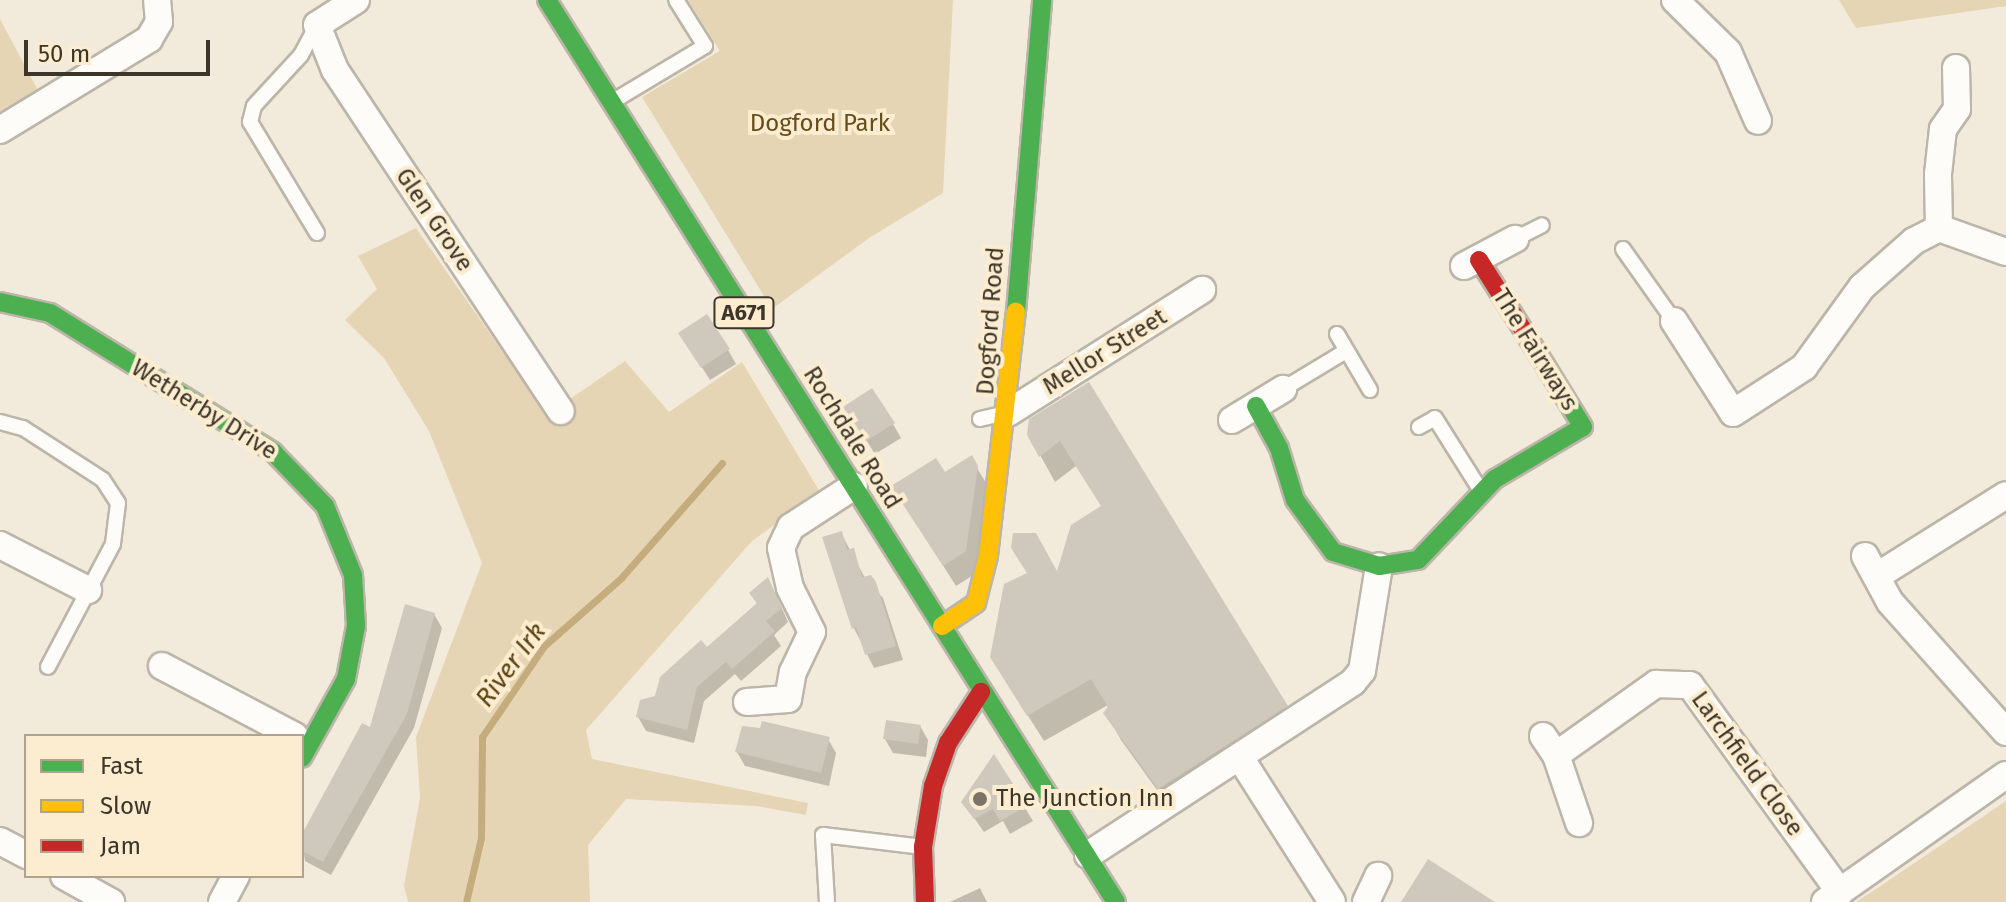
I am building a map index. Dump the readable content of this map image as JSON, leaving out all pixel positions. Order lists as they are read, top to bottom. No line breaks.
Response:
{"streets":{"street":["Glen Grove","A671","Dogford Road","The Fairways","Mellor Street","Wetherby Drive","Rochdale Road","Larchfield Close"]},"crossings":[["Dogford Road","Mellor Street"],["Dogford Road","Rochdale Road"]],"water":["River Irk"],"parks":["Dogford Park"],"places":["The Junction Inn"],"legend":["Fast","Slow","Jam"],"scale_bar":"50 m"}
